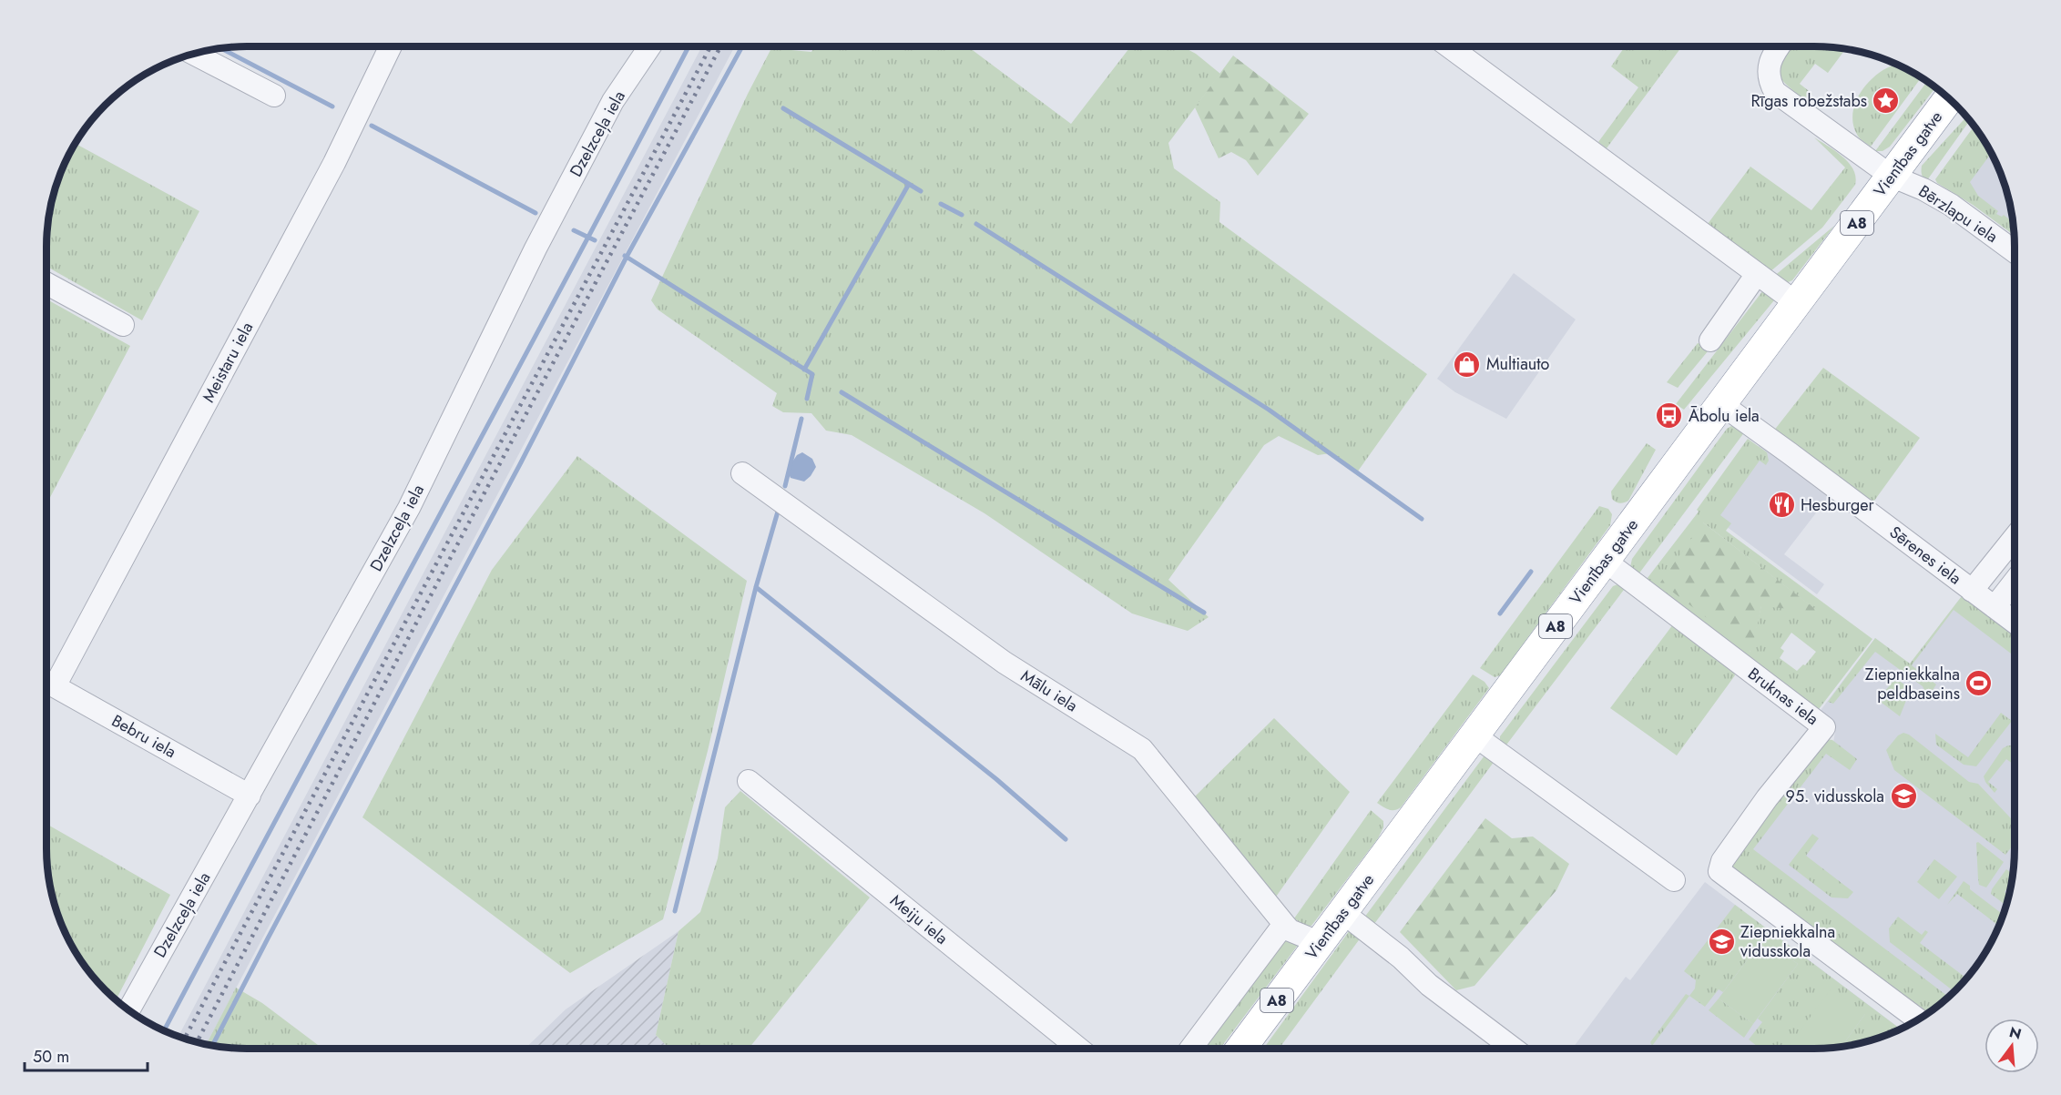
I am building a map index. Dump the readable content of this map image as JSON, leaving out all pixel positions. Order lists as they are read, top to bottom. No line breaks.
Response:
{"streets":{"highway":["Vienības gatve","A8"],"street":["Dzelzceļa iela","Bērzlapu iela","Meistaru iela","Sērenes iela","Mālu iela","Bruknas iela","Bebru iela","Meiju iela"]},"crossings":[["Dzelzceļa iela","Bebru iela"],["Vienības gatve","Bērzlapu iela"],["Vienības gatve","Sērenes iela"],["Vienības gatve","Mālu iela"],["Vienības gatve","Bruknas iela"],["Meistaru iela","Bebru iela"]],"places":{"place":["Rīgas robežstabs"],"shop":["Multiauto"],"bus stop":["Ābolu iela"],"restaurant":["Hesburger"],"sports":["Ziepniekkalna peldbaseins"],"school or university":["95. vidusskola","Ziepniekkalna vidusskola"]},"scale_bar":"50 m","north":"top"}
